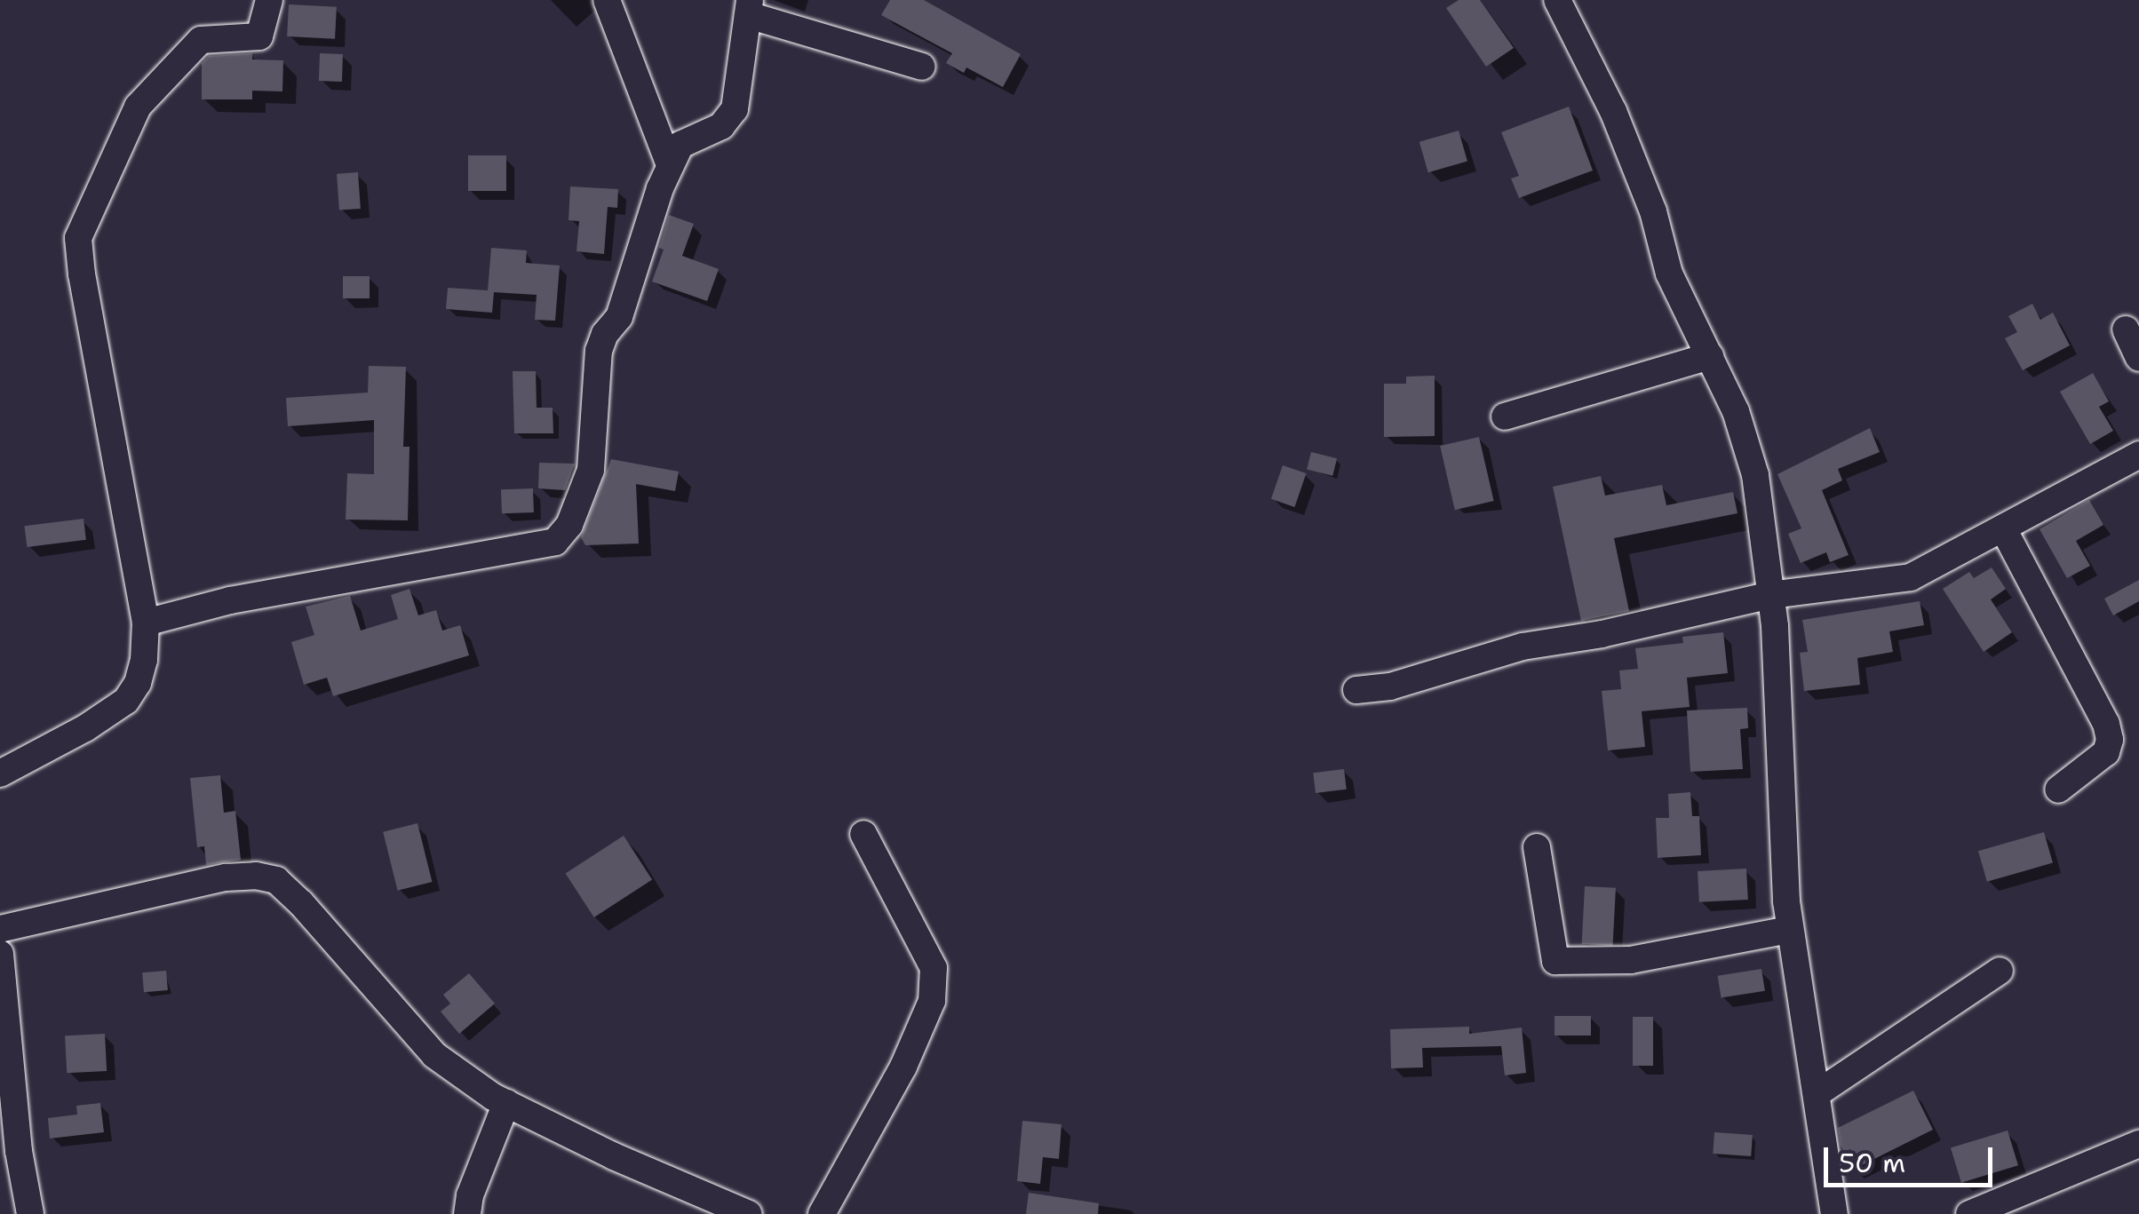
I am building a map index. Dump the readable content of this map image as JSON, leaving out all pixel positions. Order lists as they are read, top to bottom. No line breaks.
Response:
{"scale_bar":"50 m"}
